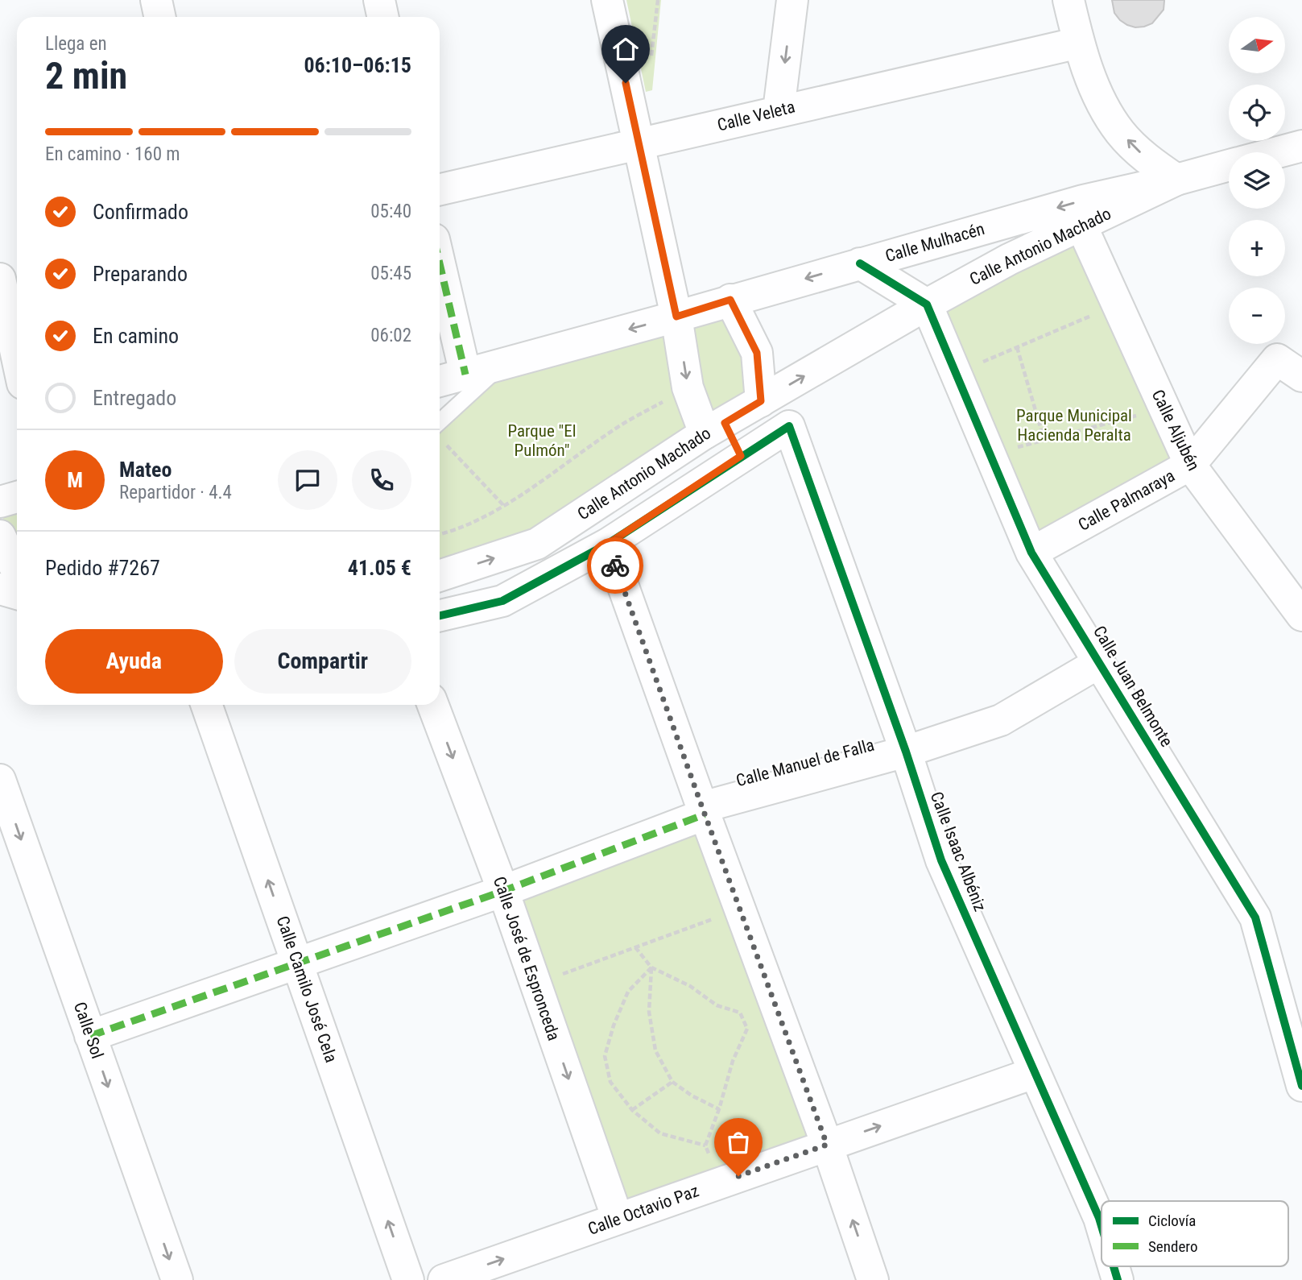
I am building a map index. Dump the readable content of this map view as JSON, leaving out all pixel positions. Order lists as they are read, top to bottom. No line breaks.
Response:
{"streets":{"street":["Calle Veleta","Calle Mulhacén","Calle Antonio Machado","Calle Aljubén","Calle Palmaraya","Calle Juan Belmonte","Calle Manuel de Falla","Calle Isaac Albéniz","Calle José de Espronceda","Calle Camilo José Cela","Calle Sol","Calle Octavio Paz"]},"crossings":[["Calle Mulhacén","Calle Antonio Machado"],["Calle Antonio Machado","Calle Aljubén"],["Calle Antonio Machado","Calle Juan Belmonte"],["Calle Aljubén","Calle Palmaraya"],["Calle Palmaraya","Calle Juan Belmonte"],["Calle Juan Belmonte","Calle Manuel de Falla"],["Calle Manuel de Falla","Calle Isaac Albéniz"],["Calle Manuel de Falla","Calle José de Espronceda"],["Calle Manuel de Falla","Calle Camilo José Cela"],["Calle Manuel de Falla","Calle Sol"],["Calle Isaac Albéniz","Calle Octavio Paz"],["Calle José de Espronceda","Calle Octavio Paz"]],"one_way":["Calle Mulhacén","Calle Camilo José Cela","Calle Sol","Calle Octavio Paz"],"parks":["Parque Municipal Hacienda Peralta","Parque \"El Pulmón\""],"legend":["Ciclovía","Sendero"],"north":"right","page":{"map_buttons":["+","−"],"heading":["2 min","Llega en","06:10–06:15"],"panel":["Mateo","Repartidor · 4.4","Pedido #7267","41.05 €"],"bar":"En camino · 160 m","list":[["Confirmado","05:40"],["Preparando","05:45"],["En camino","06:02"],"Entregado"],"round":"M","buttons":["Ayuda","Compartir"]}}
